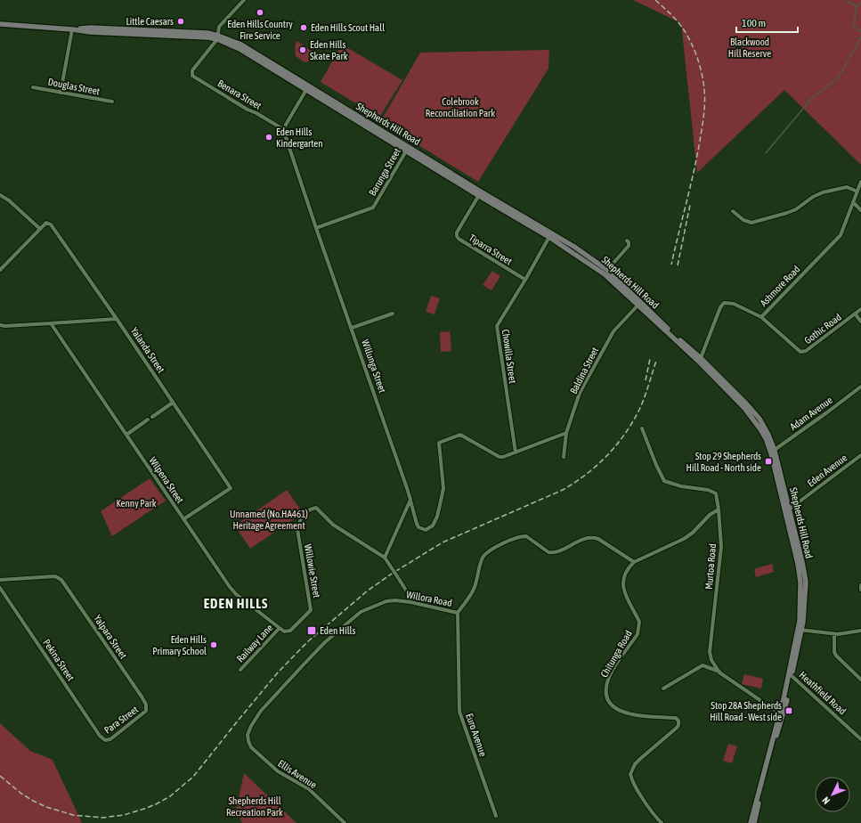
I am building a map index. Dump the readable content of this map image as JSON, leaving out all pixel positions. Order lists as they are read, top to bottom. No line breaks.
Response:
{"streets":{"main road":["Shepherds Hill Road"],"street":["Douglas Street","Benara Street","Barunga Street","Tiparra Street","Ashmore Road","Gothic Road","Yalanda Street","Chowilla Street","Willunga Street","Baldina Street","Adam Avenue","Eden Avenue","Wilpena Street","Murtoa Road","Willowie Street","Willora Road","Yalpara Street","Railway Lane","Chitunga Road","Pekina Street","Heathfield Road","Para Street","Euro Avenue","Ellis Avenue"]},"crossings":[["Benara Street","Shepherds Hill Road"],["Benara Street","Willunga Street"],["Shepherds Hill Road","Barunga Street"],["Shepherds Hill Road","Tiparra Street"],["Shepherds Hill Road","Ashmore Road"],["Shepherds Hill Road","Chowilla Street"],["Shepherds Hill Road","Baldina Street"],["Shepherds Hill Road","Adam Avenue"],["Shepherds Hill Road","Eden Avenue"],["Shepherds Hill Road","Murtoa Road"],["Shepherds Hill Road","Heathfield Road"],["Barunga Street","Willunga Street"],["Tiparra Street","Chowilla Street"],["Ashmore Road","Gothic Road"],["Yalanda Street","Wilpena Street"],["Chowilla Street","Willunga Street"],["Wilpena Street","Willowie Street"],["Wilpena Street","Railway Lane"],["Willora Road","Chitunga Road"],["Willora Road","Euro Avenue"],["Willora Road","Ellis Avenue"],["Yalpara Street","Para Street"],["Pekina Street","Para Street"]],"districts":["EDEN HILLS"],"parks":["Blackwood Hill Reserve","Colebrook Reconciliation Park","Kenny Park","Unnamed (No.HA461) Heritage Agreement","Shepherds Hill Recreation Park"],"places":{"other":["Eden Hills Country Fire Service","Little Caesars","Eden Hills Scout Hall","Eden Hills Skate Park","Eden Hills Kindergarten","Eden Hills Primary School"],"transit":["Stop 29 Shepherds Hill Road - North side","Eden Hills","Stop 28A Shepherds Hill Road - West side"]},"scale_bar":"100 m","north":"bottom left"}
